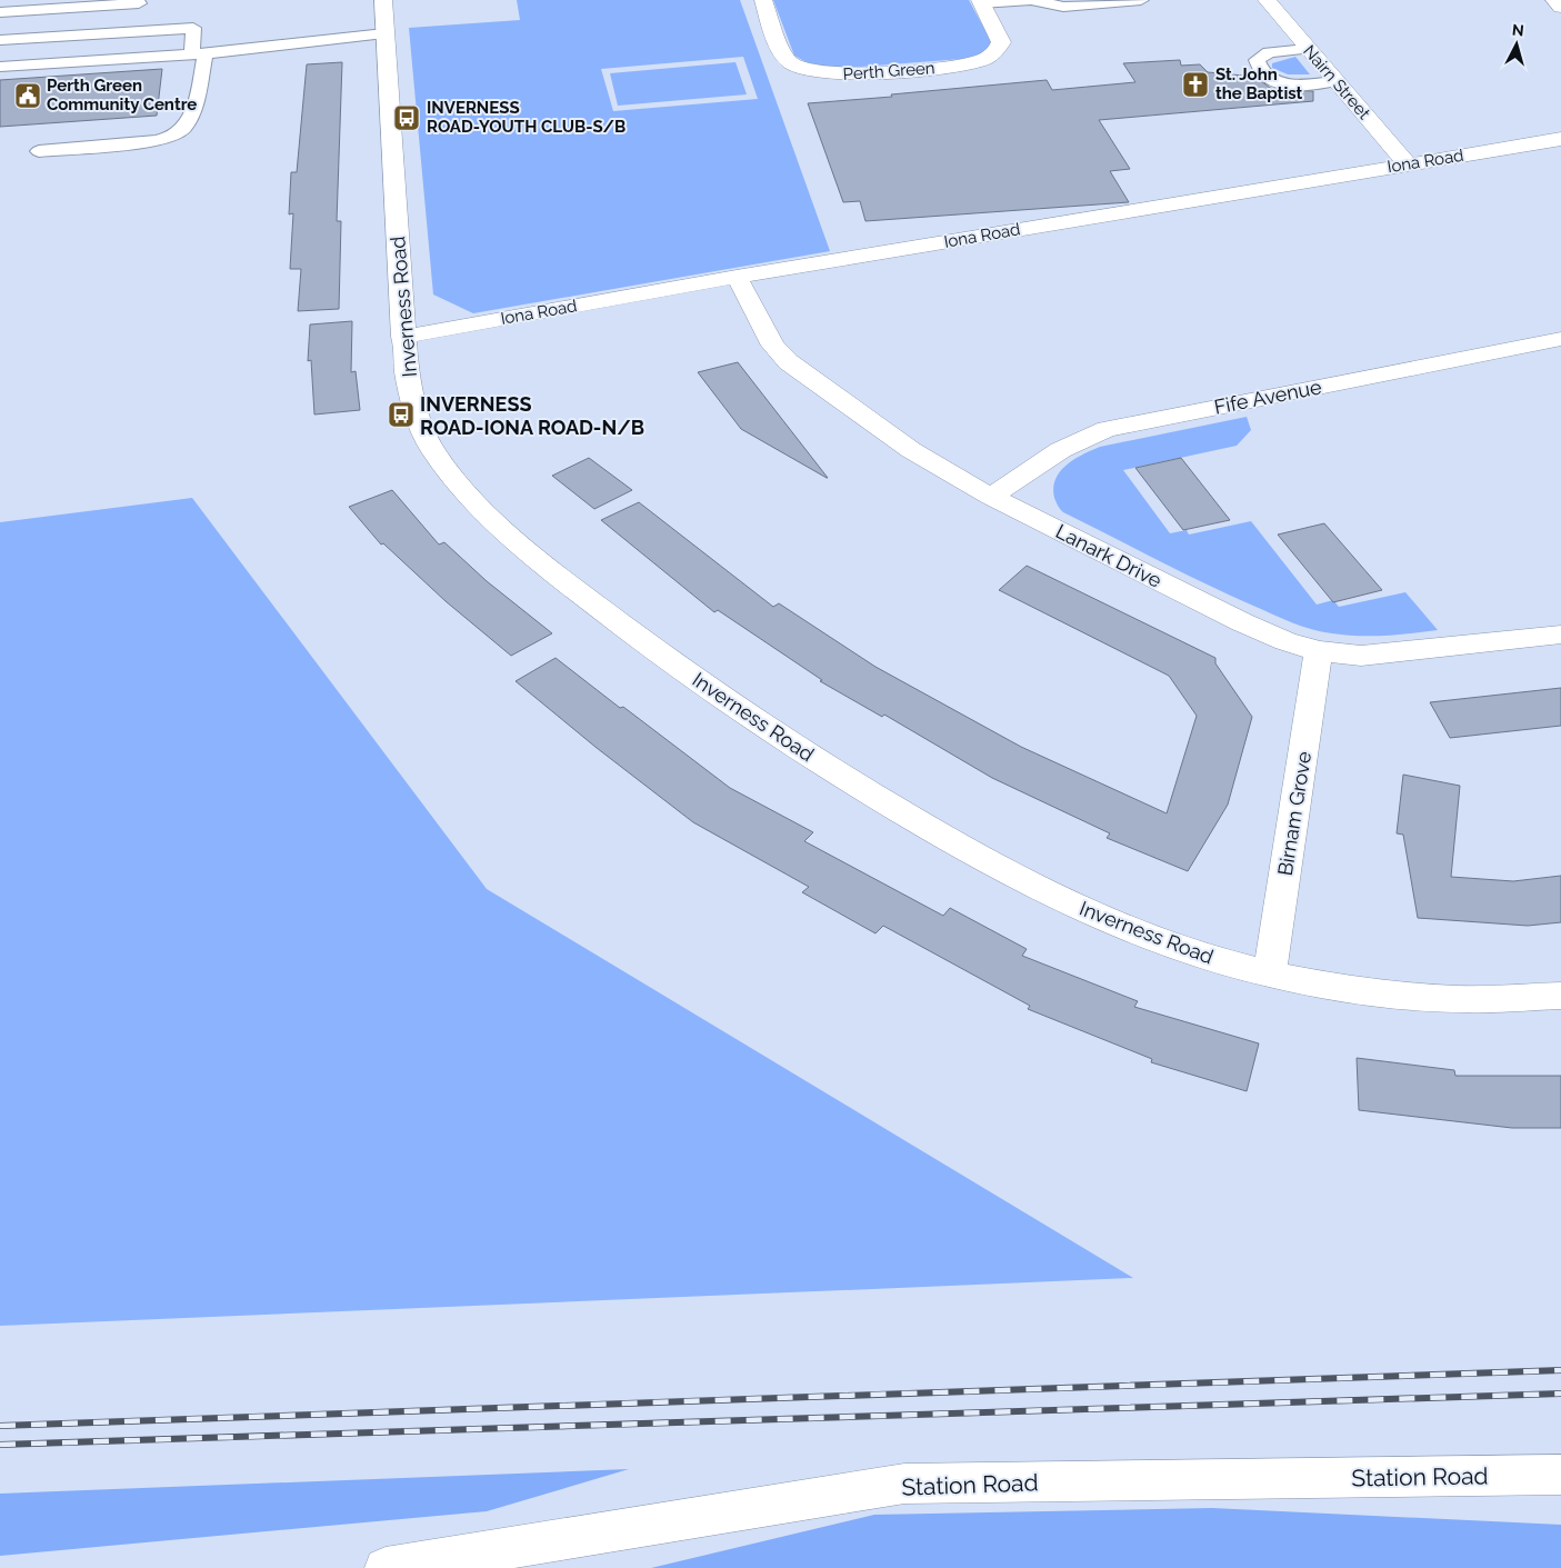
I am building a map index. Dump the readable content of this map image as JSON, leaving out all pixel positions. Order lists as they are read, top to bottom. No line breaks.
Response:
{"streets":{"street":["Perth Green","Nairn Street","Iona Road","Inverness Road","Fife Avenue","Lanark Drive","Birnam Grove","Station Road"]},"crossings":[["Nairn Street","Iona Road"],["Iona Road","Inverness Road"],["Iona Road","Lanark Drive"],["Inverness Road","Birnam Grove"],["Fife Avenue","Lanark Drive"],["Lanark Drive","Birnam Grove"]],"places":{"church":["St. John the Baptist"],"public building":["Perth Green Community Centre"],"bus stop":["INVERNESS ROAD-YOUTH CLUB-S/B","INVERNESS ROAD-IONA ROAD-N/B"]},"north":"top"}
